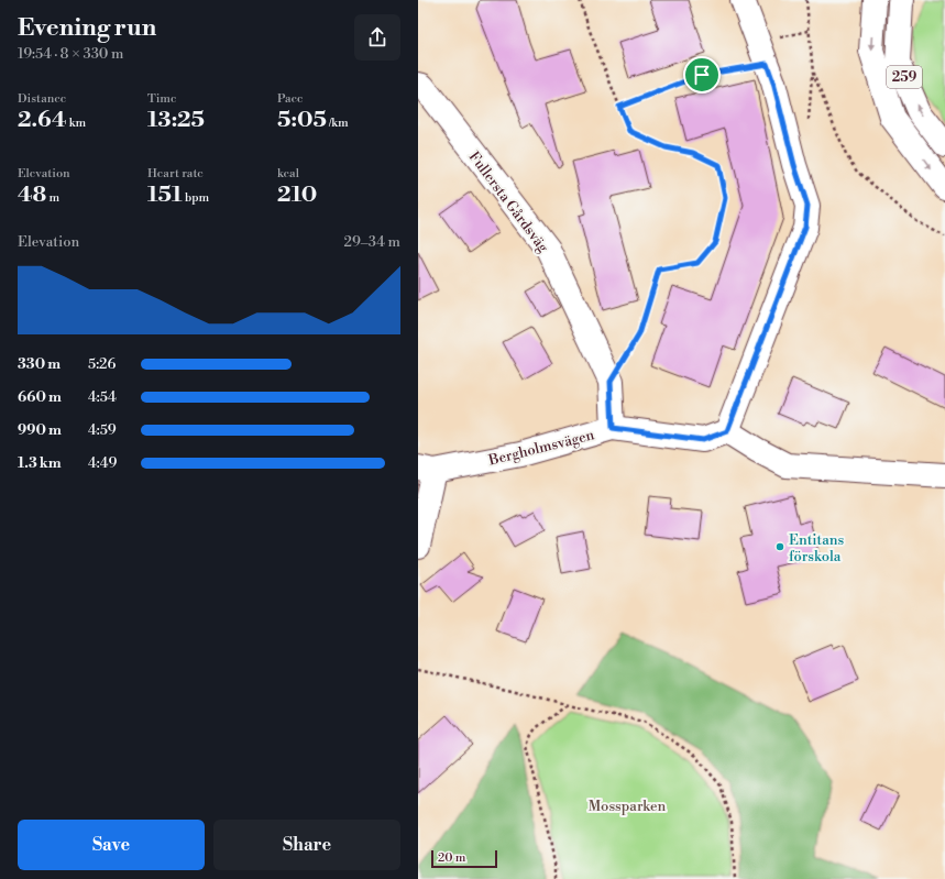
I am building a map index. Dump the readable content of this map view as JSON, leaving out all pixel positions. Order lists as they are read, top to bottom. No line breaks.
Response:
{"streets":{"street":["259","Fullersta Gårdsväg","Bergholmsvägen"]},"crossings":[["Fullersta Gårdsväg","Bergholmsvägen"]],"parks":["Mossparken"],"places":["Entitans förskola"],"scale_bar":"20 m","page":{"heading":["Evening run","19:54 · 8 × 330 m"],"stats":[["Distance","2.64 km"],["Time","13:25"],["Pace","5:05 /km"],["Elevation","48 m"],["Heart rate","151 bpm"],["kcal","210"]],"chart":["Elevation","29–34 m"],"list":[{"name":"330 m","note":"5:26"},{"name":"660 m","note":"4:54"},{"name":"990 m","note":"4:59"},{"name":"1.3 km","note":"4:49"}],"buttons":["Save","Share"],"scale":"20 m"}}
